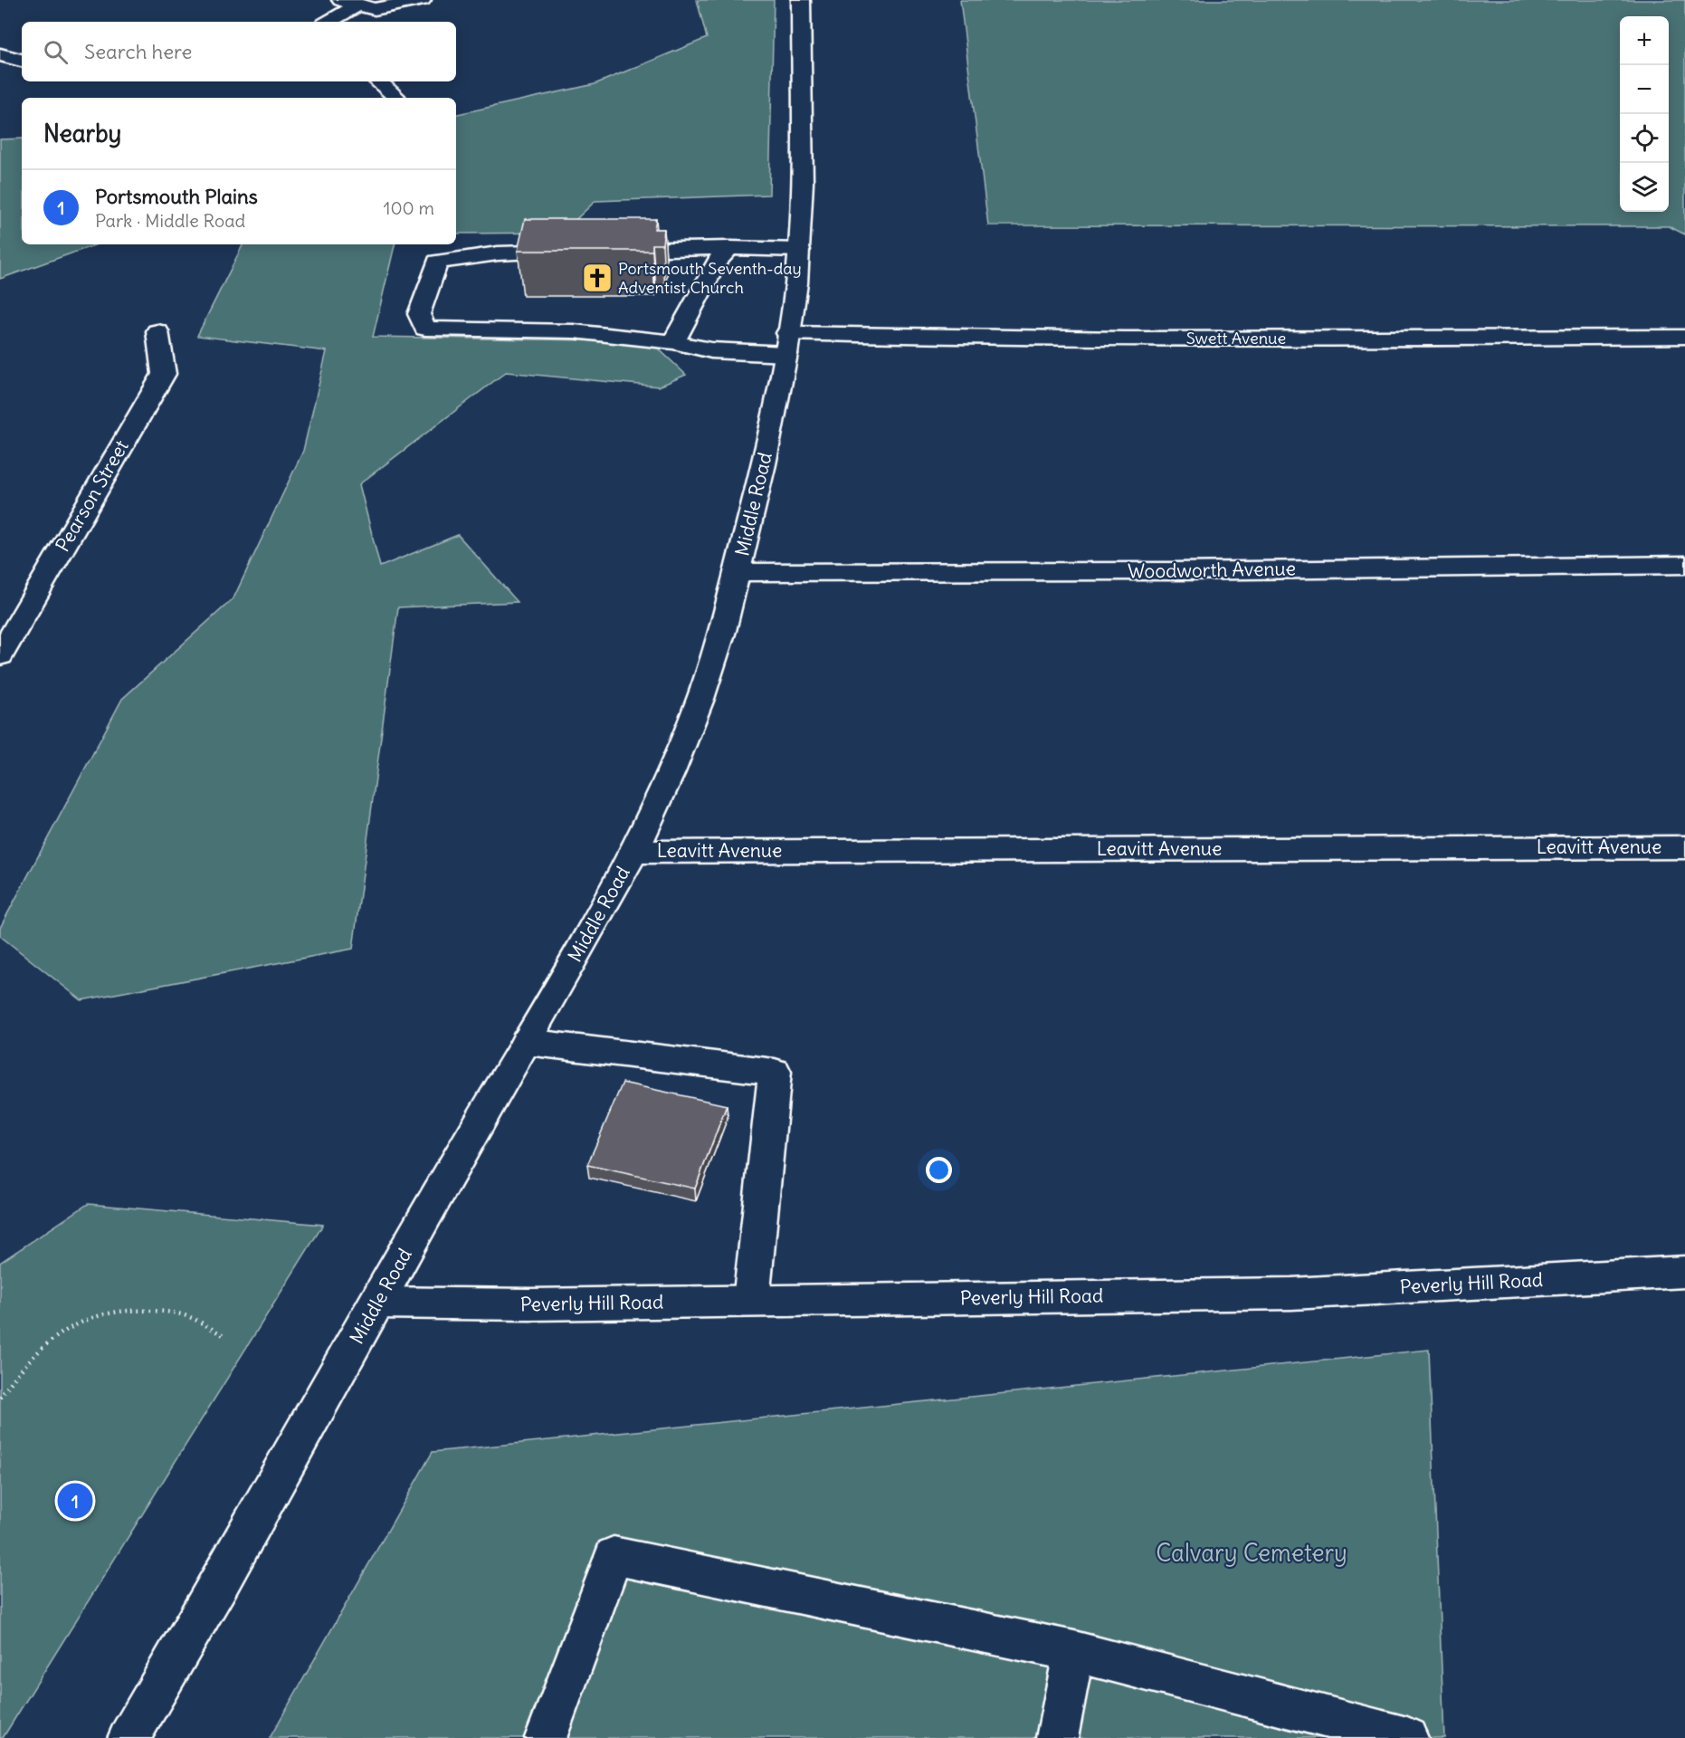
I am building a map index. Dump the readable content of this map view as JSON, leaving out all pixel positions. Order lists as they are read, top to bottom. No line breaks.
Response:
{"streets":{"street":["Swett Avenue","Pearson Street","Middle Road","Woodworth Avenue","Leavitt Avenue","Peverly Hill Road"]},"crossings":[["Swett Avenue","Middle Road"],["Middle Road","Woodworth Avenue"],["Middle Road","Leavitt Avenue"],["Middle Road","Peverly Hill Road"]],"parks":["Calvary Cemetery"],"places":{"church":["Portsmouth Seventh-day Adventist Church"]},"page":{"map_buttons":["+","−"],"search":"Search here","heading":"Nearby","list":[{"mark":"1","name":"Portsmouth Plains","note":"Park · Middle Road","value":"100 m"}],"pins":"1"}}
